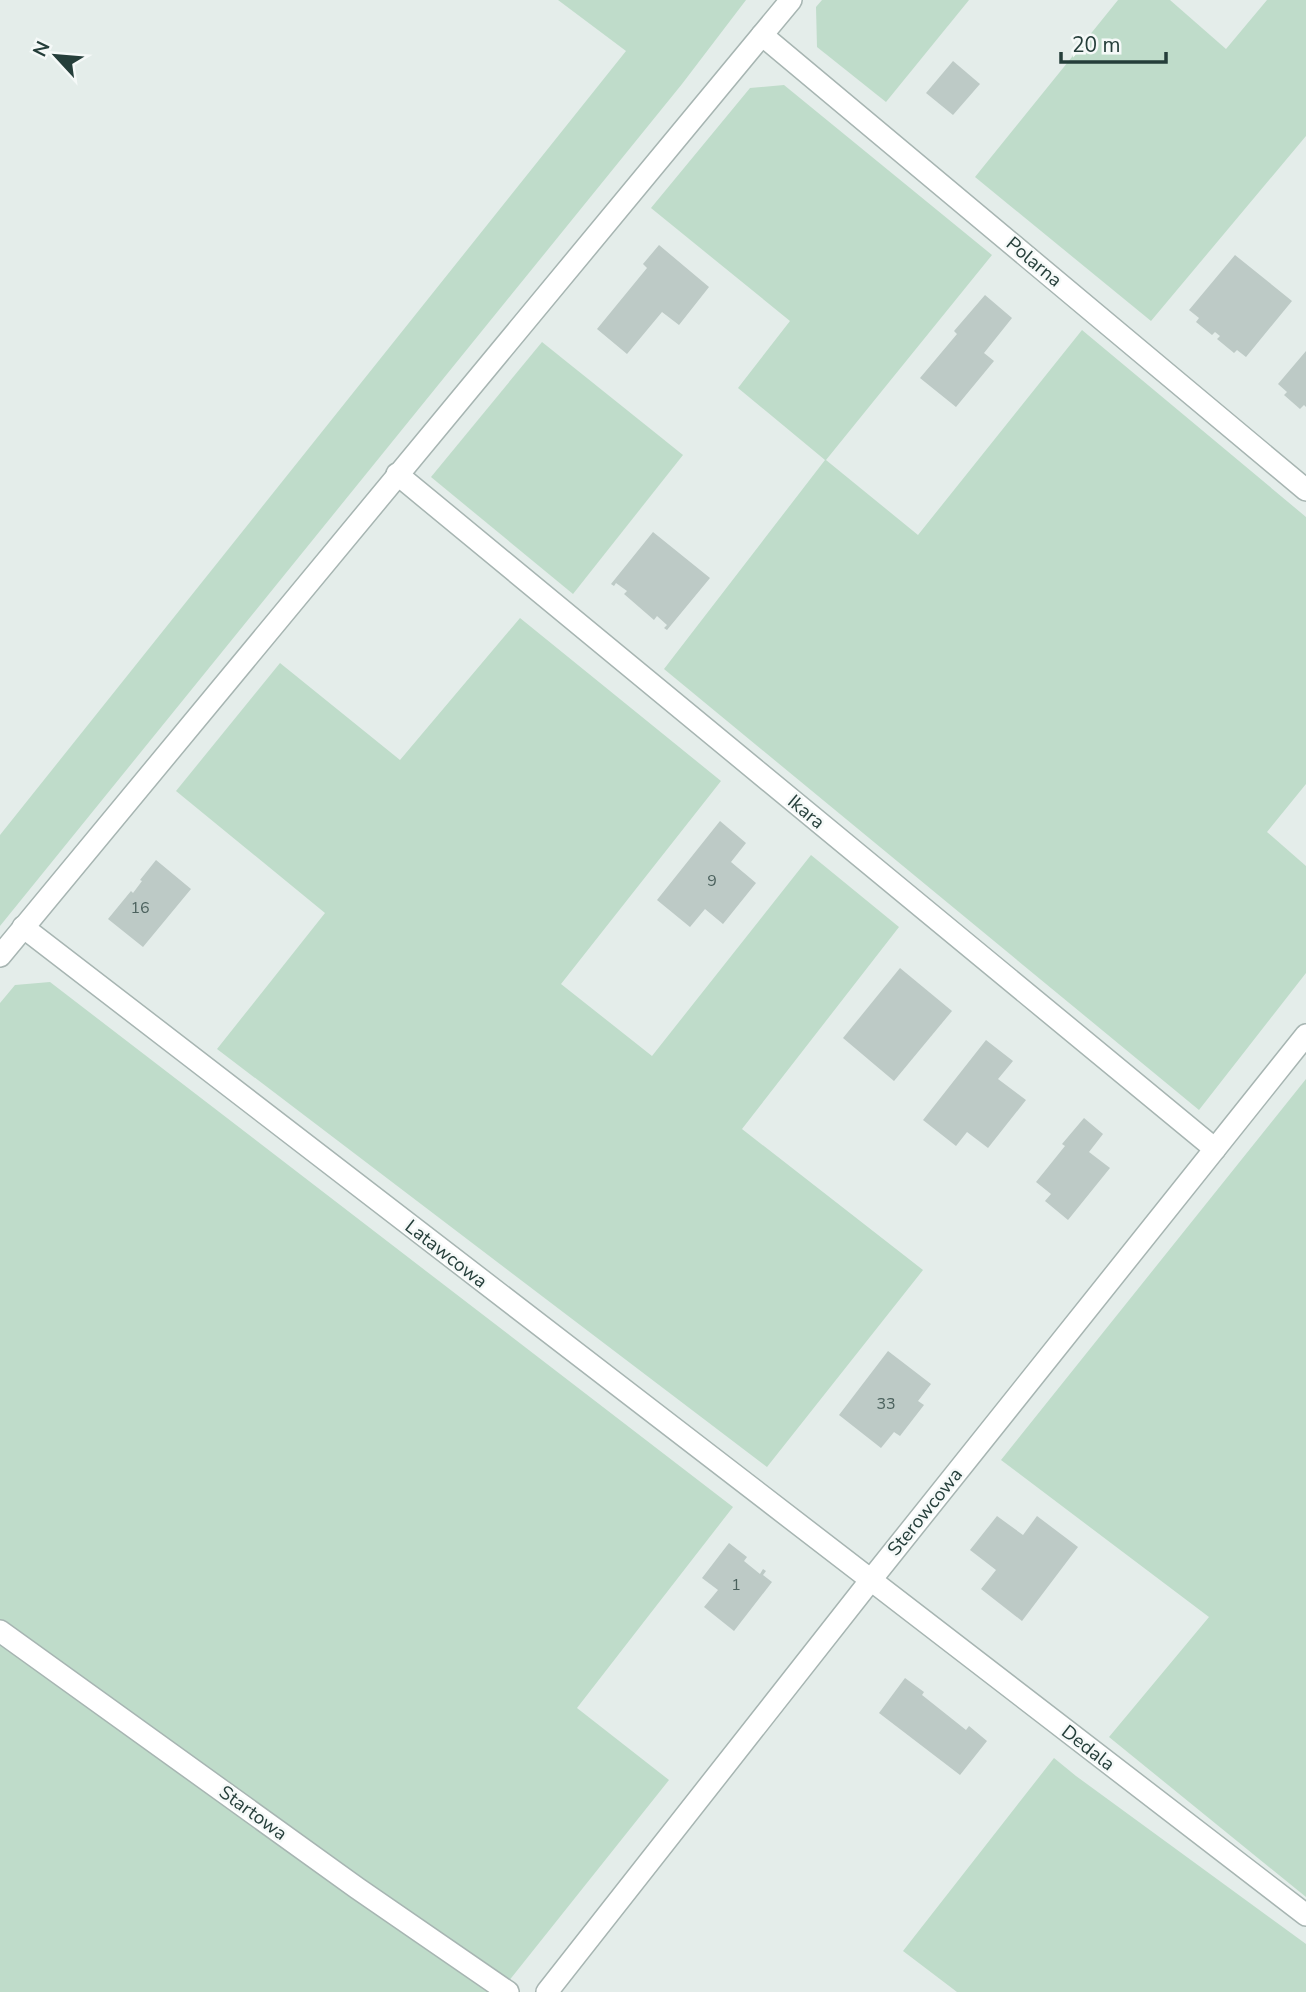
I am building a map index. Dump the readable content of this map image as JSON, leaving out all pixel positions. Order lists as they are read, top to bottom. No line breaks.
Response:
{"streets":{"street":["Polarna","Ikara","Latawcowa","Sterowcowa","Dedala","Startowa"]},"crossings":[["Ikara","Sterowcowa"],["Latawcowa","Sterowcowa"],["Latawcowa","Dedala"],["Sterowcowa","Dedala"]],"house_numbers":["9","16","33","1"],"scale_bar":"20 m","north":"top left"}
